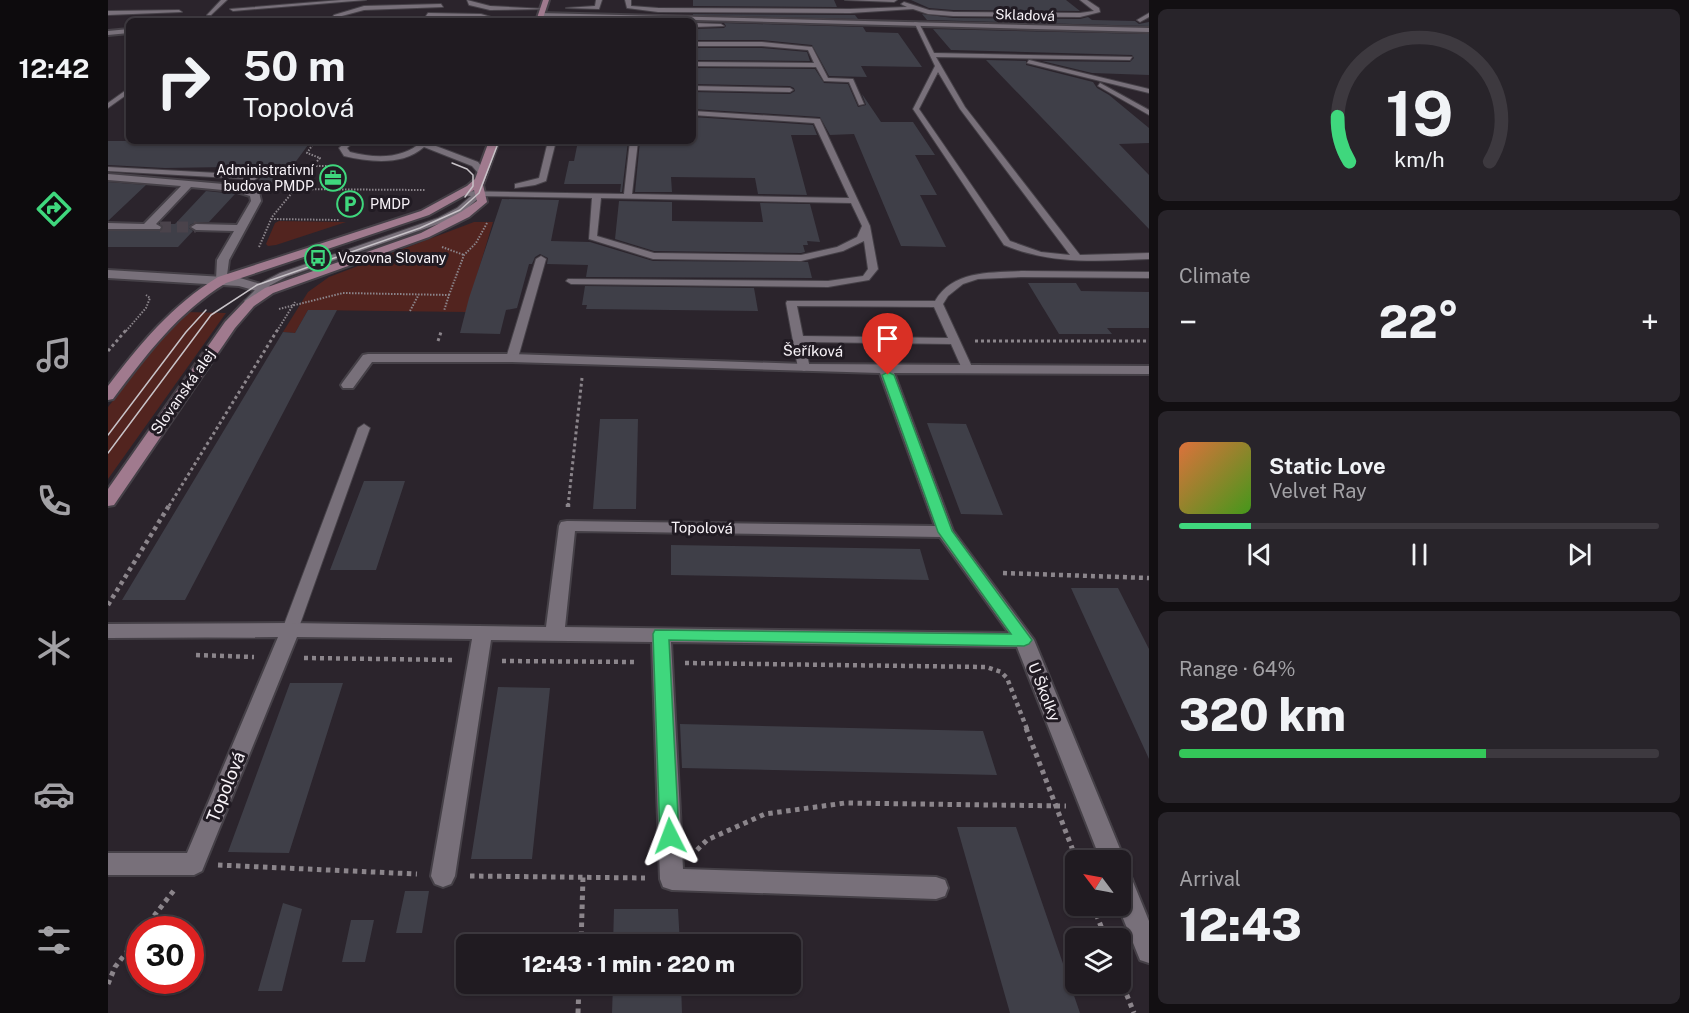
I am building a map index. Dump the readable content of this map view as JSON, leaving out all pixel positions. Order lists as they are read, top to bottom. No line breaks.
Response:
{"streets":{"main road":["Slovanská alej"],"street":["Skladová","Šeříková","Topolová","U Školky"]},"crossings":[["Šeříková","U Školky"],["Topolová","U Školky"]],"places":{"office":["Administrativní budova PMDP"],"parking":["PMDP"],"bus stop":["Vozovna Slovany"]},"north":"top left","page":{"tabs":"12:42","turn":["50 m","Topolová"],"tile":["Climate",["Range · 64%","320 km"],["Arrival","12:43"]],"heat":["−","22°","+"],"song":["Static Love","Velvet Ray"],"limit":"30","trip":"12:43 · 1 min · 220 m","gauge":["19","km/h"]}}
